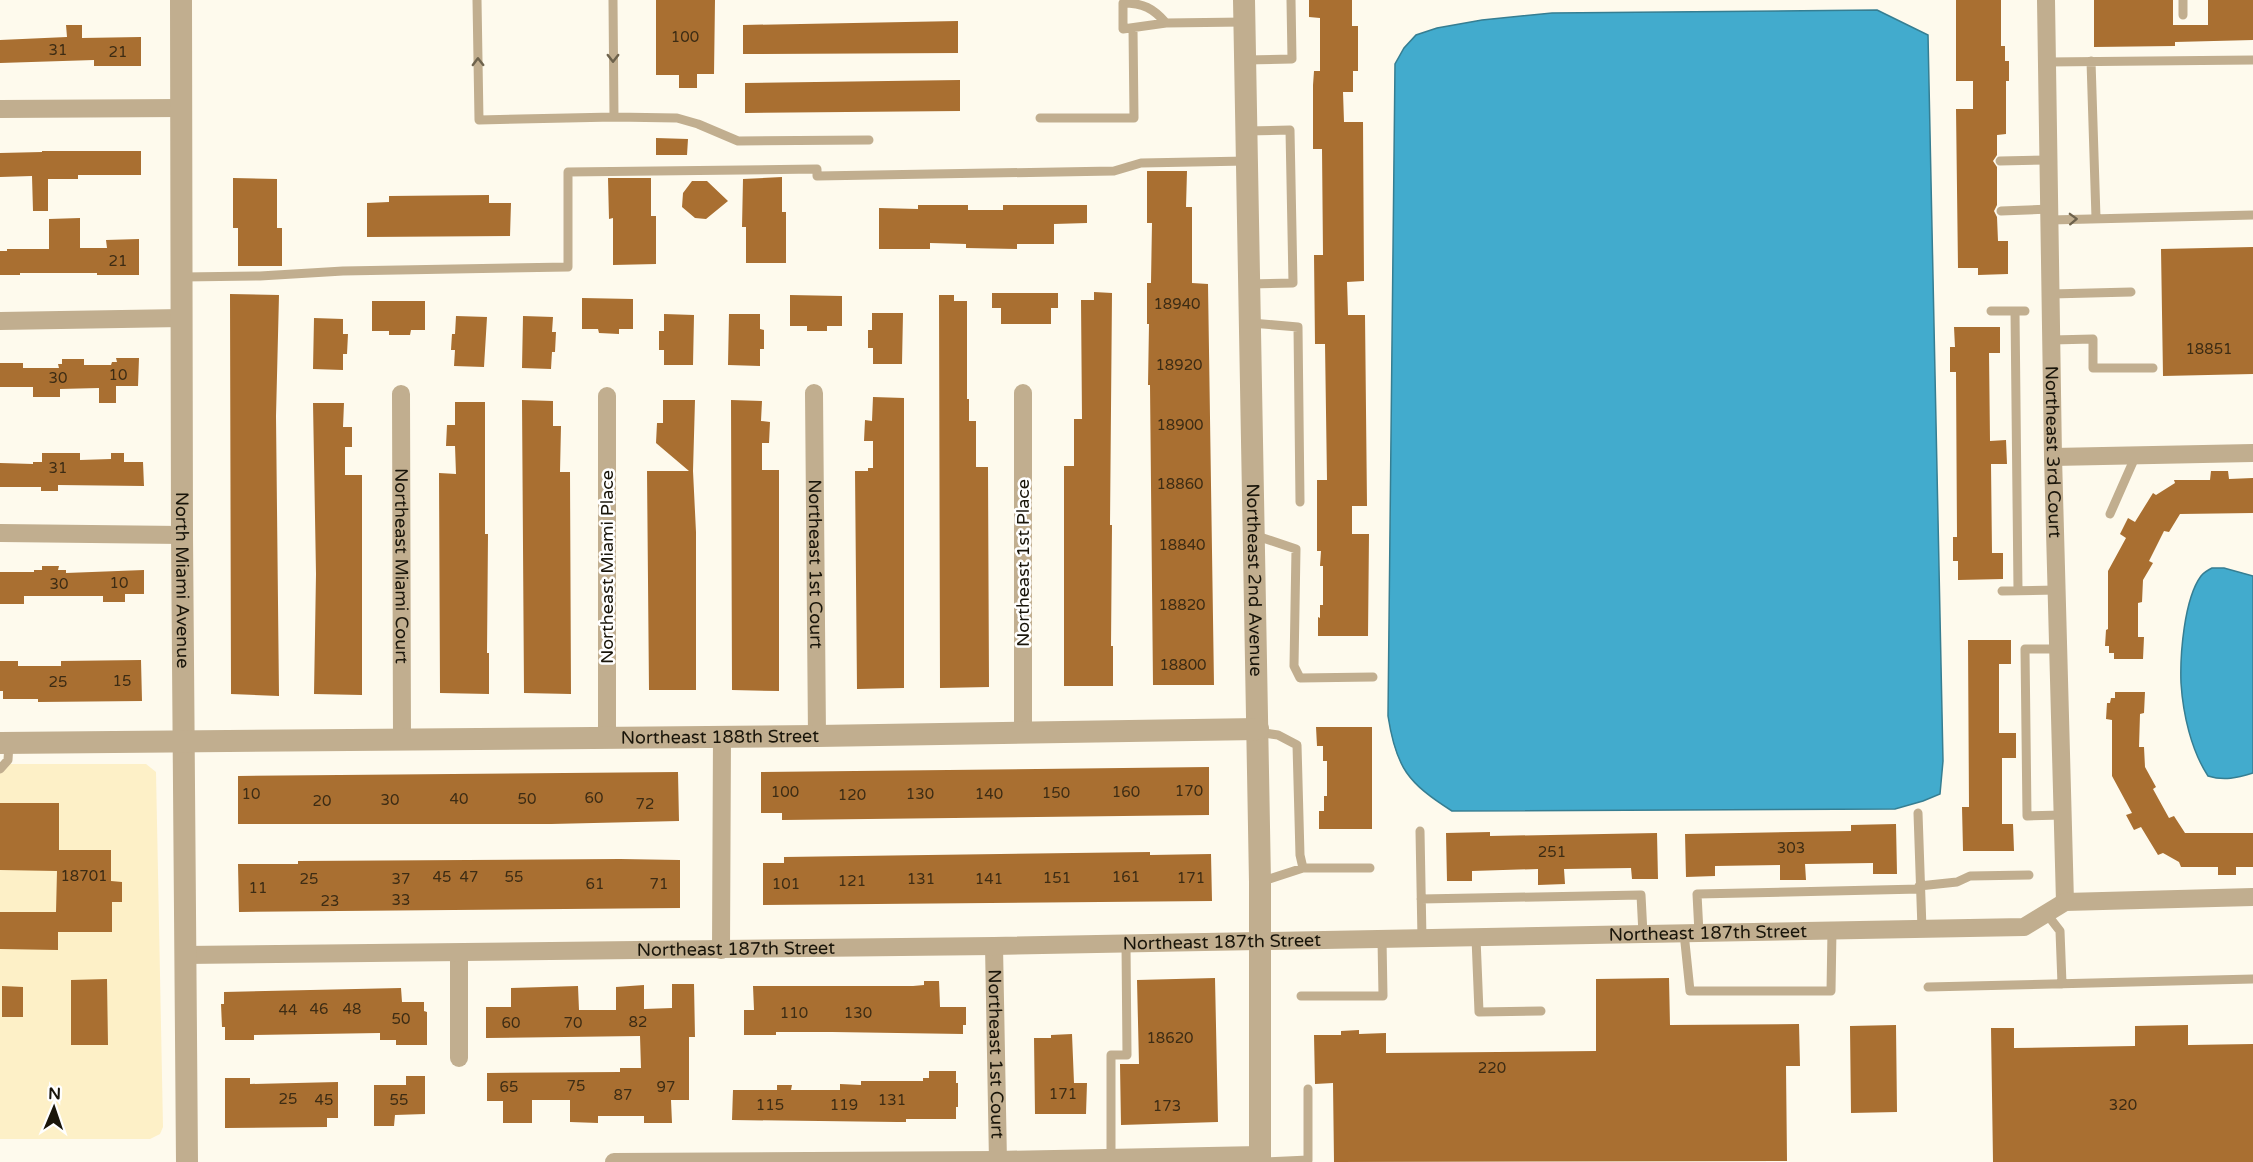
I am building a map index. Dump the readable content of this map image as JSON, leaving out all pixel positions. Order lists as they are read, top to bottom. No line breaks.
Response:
{"streets":{"street":["Northeast 3rd Court","Northeast 1st Place","Northeast 1st Court","Northeast Miami Court","Northeast Miami Place","North Miami Avenue","Northeast 2nd Avenue","Northeast 188th Street","Northeast 187th Street"]},"crossings":[["Northeast 3rd Court","Northeast 187th Street"],["Northeast 1st Place","Northeast 188th Street"],["Northeast 1st Court","Northeast 188th Street"],["Northeast 1st Court","Northeast 187th Street"],["Northeast Miami Court","Northeast 188th Street"],["Northeast Miami Place","Northeast 188th Street"],["North Miami Avenue","Northeast 188th Street"],["North Miami Avenue","Northeast 187th Street"],["Northeast 2nd Avenue","Northeast 188th Street"],["Northeast 2nd Avenue","Northeast 187th Street"]],"house_numbers":["100","31","21","21","18940","18851","18920","10","30","18900","31","18860","18840","10","30","18820","18800","15","25","170","100","160","150","10","130","140","120","60","40","50","30","20","72","303","251","18701","45","47","55","161","151","171","25","37","131","141","121","61","71","101","11","33","23","46","48","44","110","130","50","82","60","70","18620","220","75","65","97","171","87","25","45","55","131","115","119","320","173"],"north":"top"}
